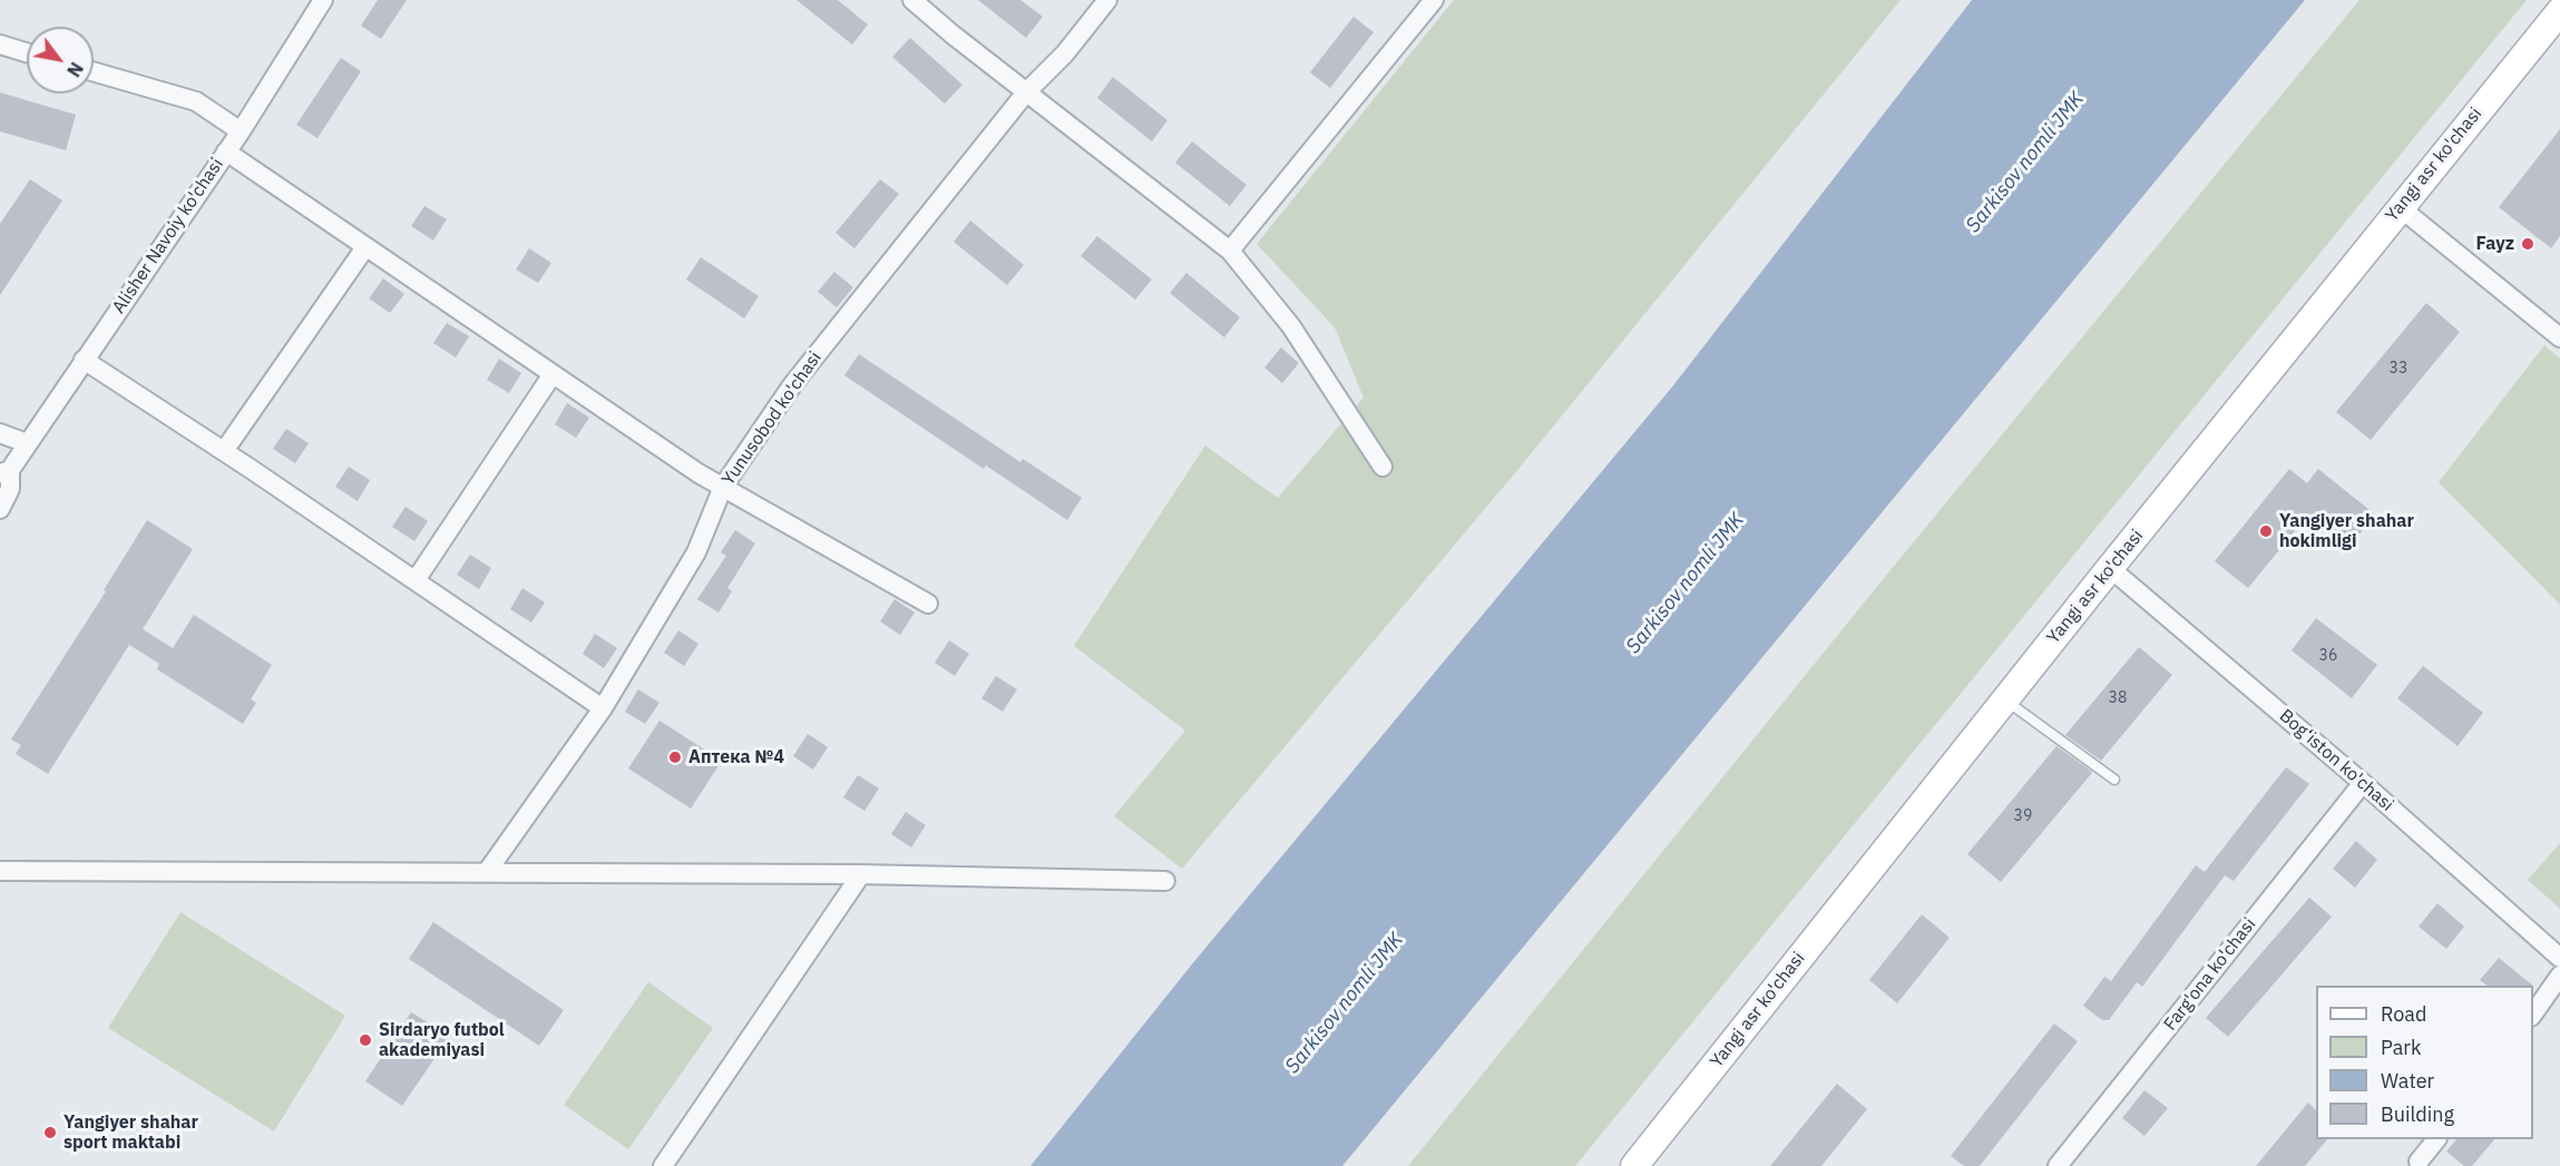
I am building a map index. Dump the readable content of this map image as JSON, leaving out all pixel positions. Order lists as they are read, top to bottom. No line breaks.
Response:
{"streets":{"street":["Yangi asr ko'chasi","Alisher Navoiy ko'chasi","Yunusobod ko'chasi","Bog‘iston ko'chasi","Farg'ona ko'chasi"]},"crossings":[["Yangi asr ko'chasi","Bog‘iston ko'chasi"],["Bog‘iston ko'chasi","Farg'ona ko'chasi"]],"water":["Sarkisov nomli JMK"],"places":["Fayz","Yangiyer shahar hokimligi","Аптека №4","Sirdaryo futbol akademiyasi","Yangiyer shahar sport maktabi"],"house_numbers":["33","36","38","39"],"legend":["Road","Park","Water","Building"],"north":"bottom right"}
